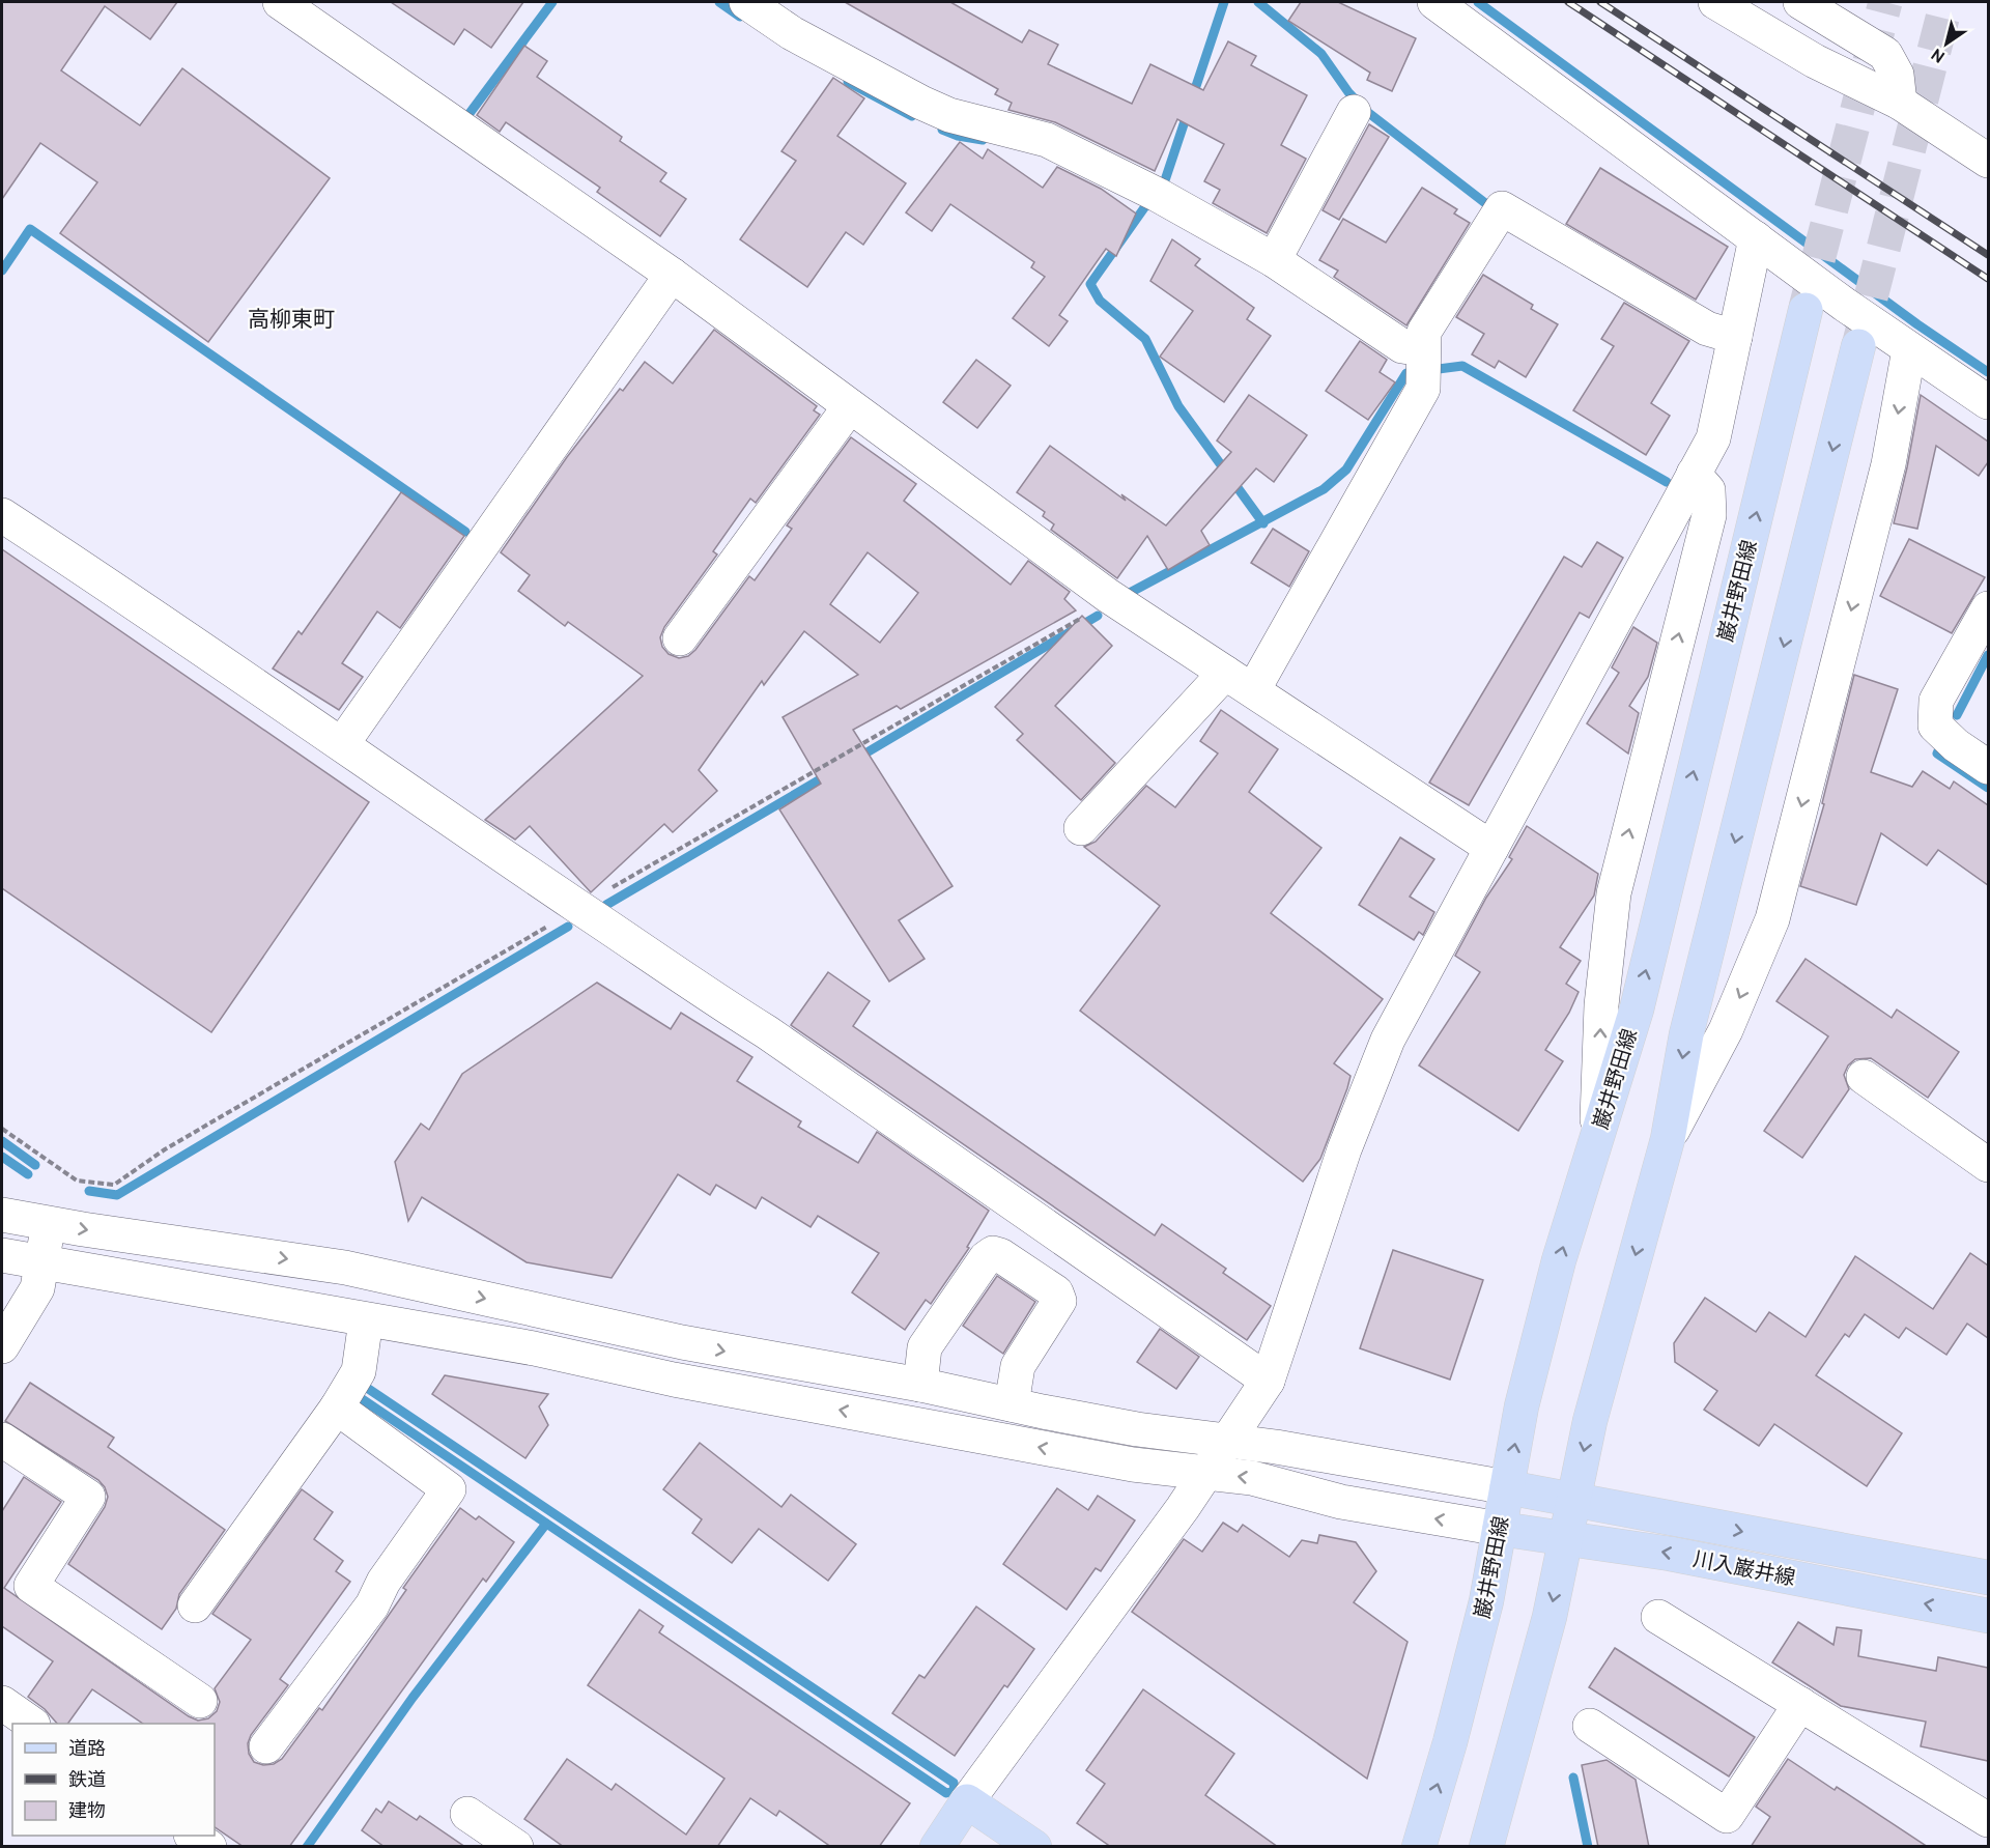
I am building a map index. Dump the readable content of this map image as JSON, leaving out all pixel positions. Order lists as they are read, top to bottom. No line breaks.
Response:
{"streets":{"main road":["巌井野田線","川入巌井線"]},"crossings":[["巌井野田線","川入巌井線"]],"districts":["高柳東町"],"legend":["道路","鉄道","建物"],"north":"bottom left"}
